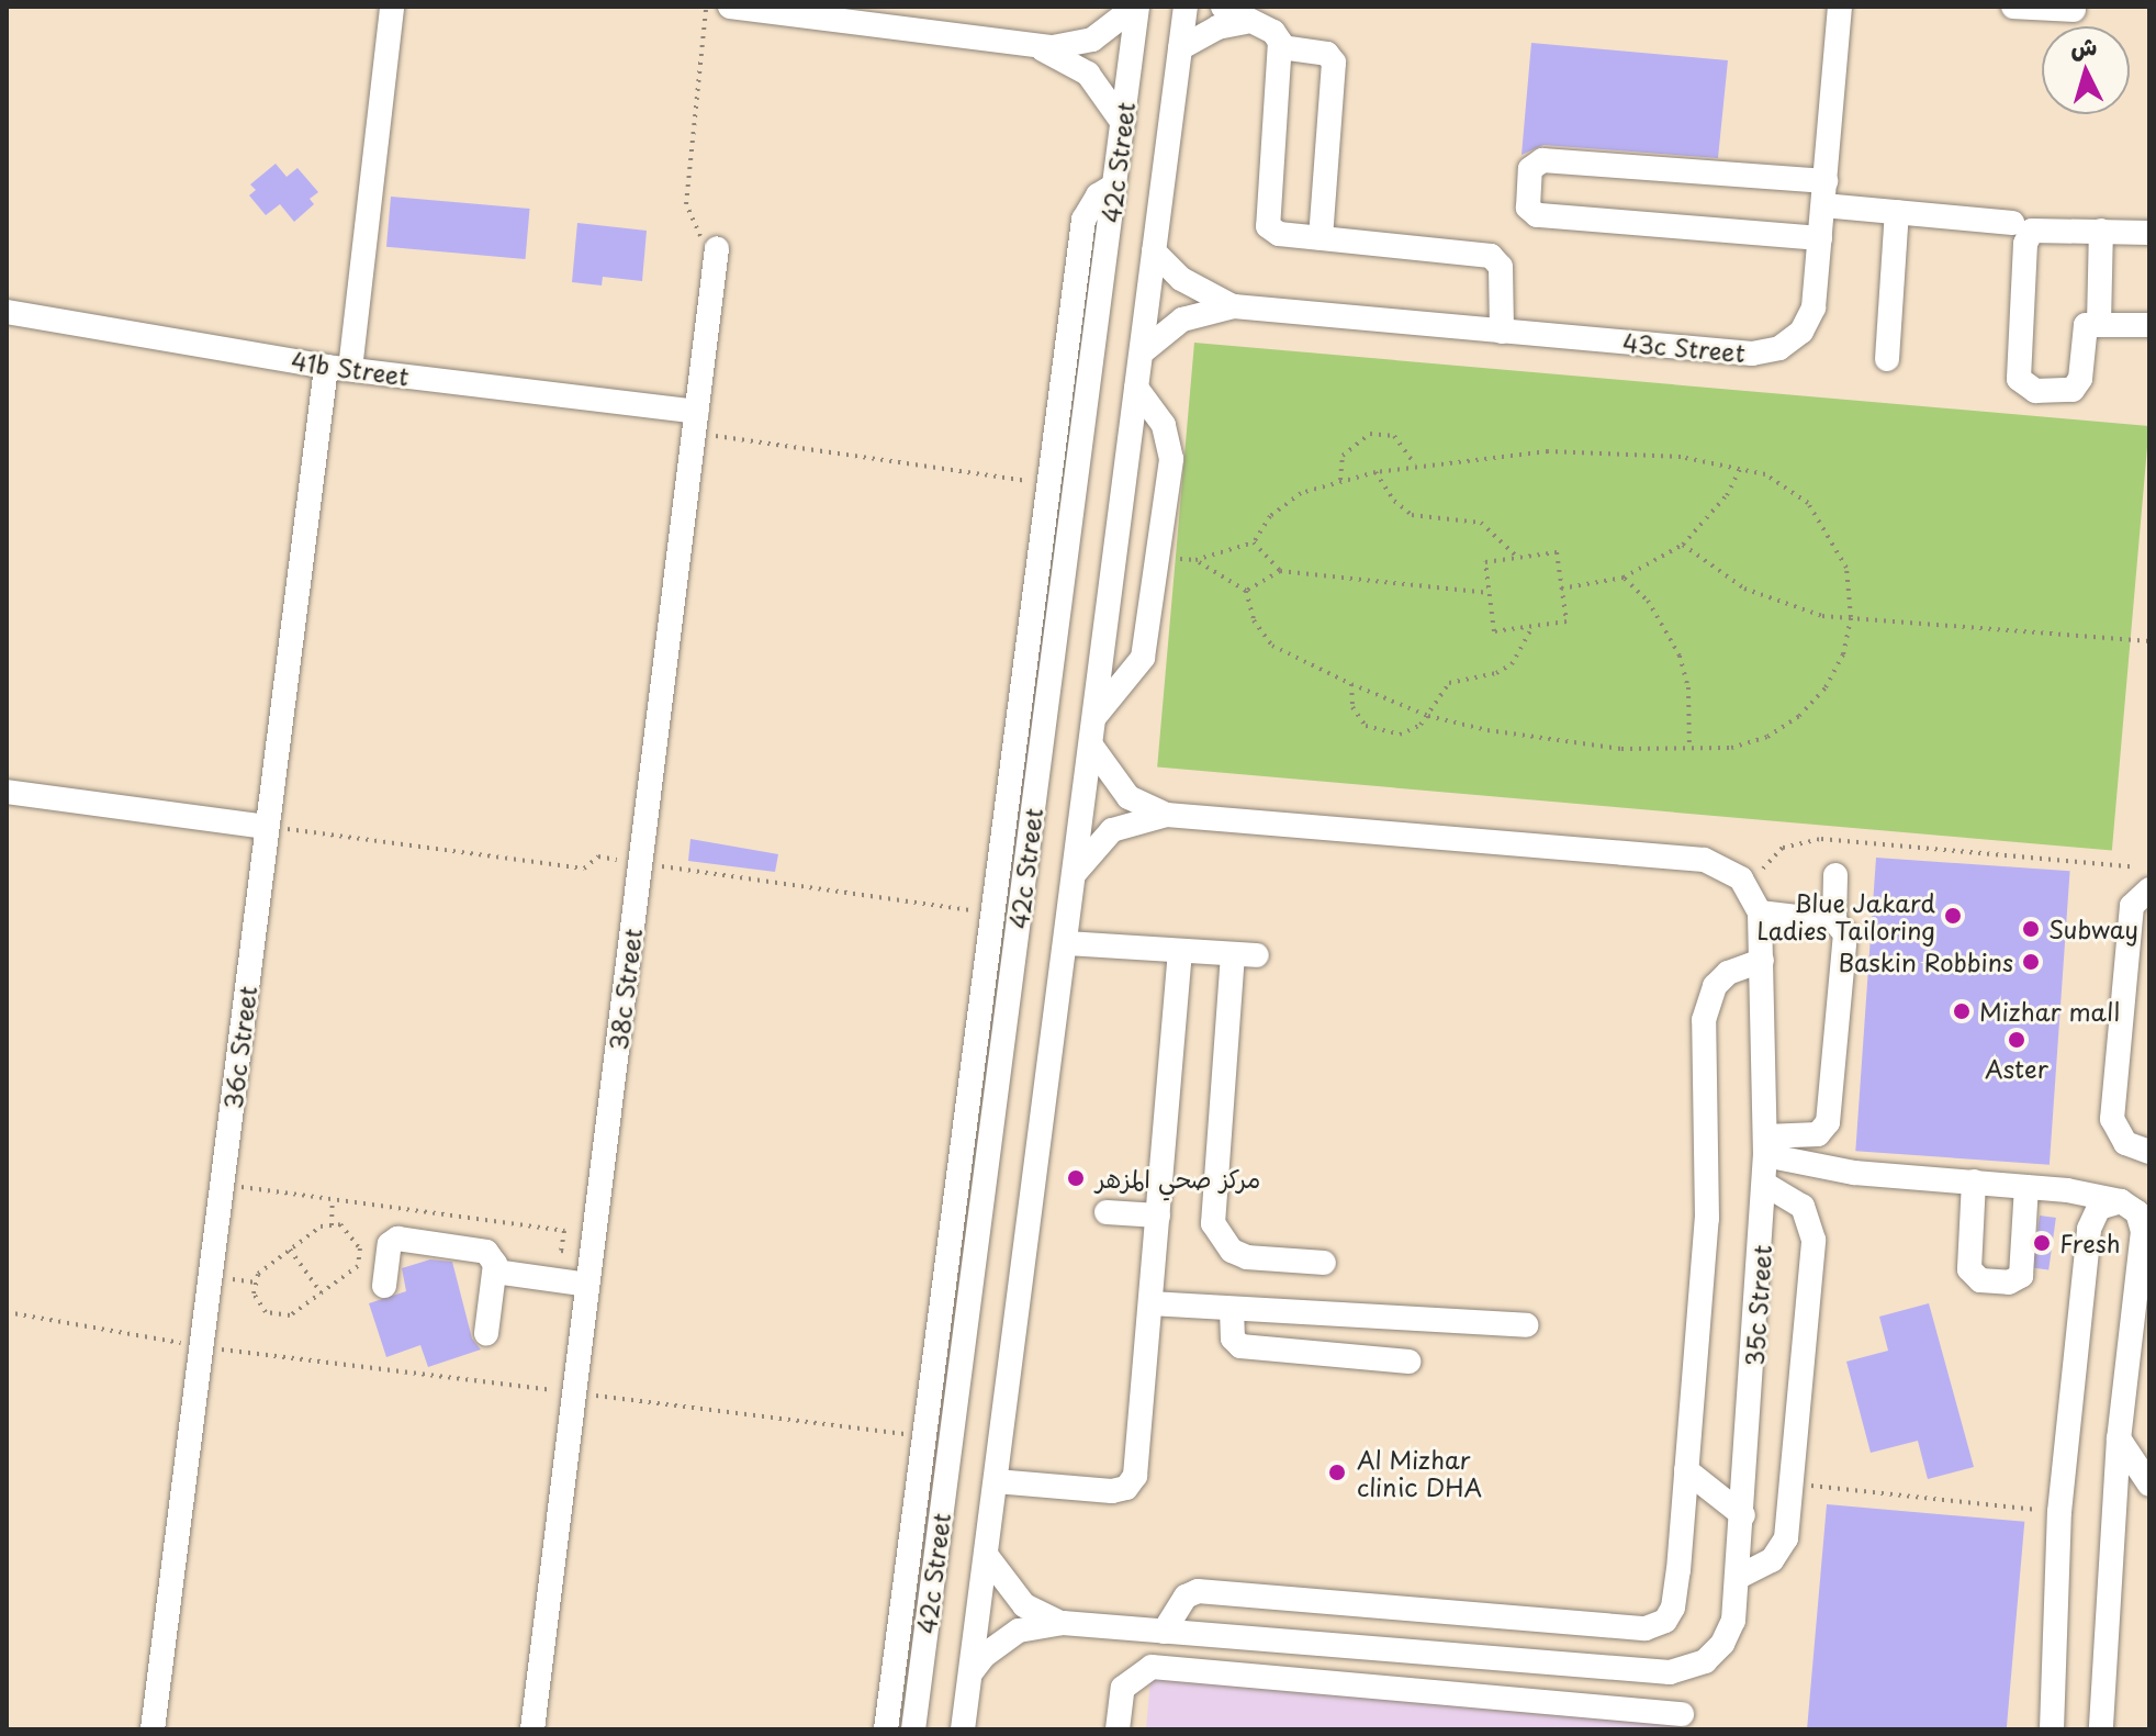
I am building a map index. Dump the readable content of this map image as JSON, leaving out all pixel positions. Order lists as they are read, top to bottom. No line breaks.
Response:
{"streets":{"street":["42c Street","43c Street","41b Street","38c Street","36c Street","35c Street"]},"crossings":[["42c Street","43c Street"],["41b Street","38c Street"],["41b Street","36c Street"]],"places":["Blue Jakard Ladies Tailoring","Subway","Baskin Robbins","Mizhar mall","Aster","مركز صحي المزهر","Fresh","Al Mizhar clinic DHA"],"north":"top"}
